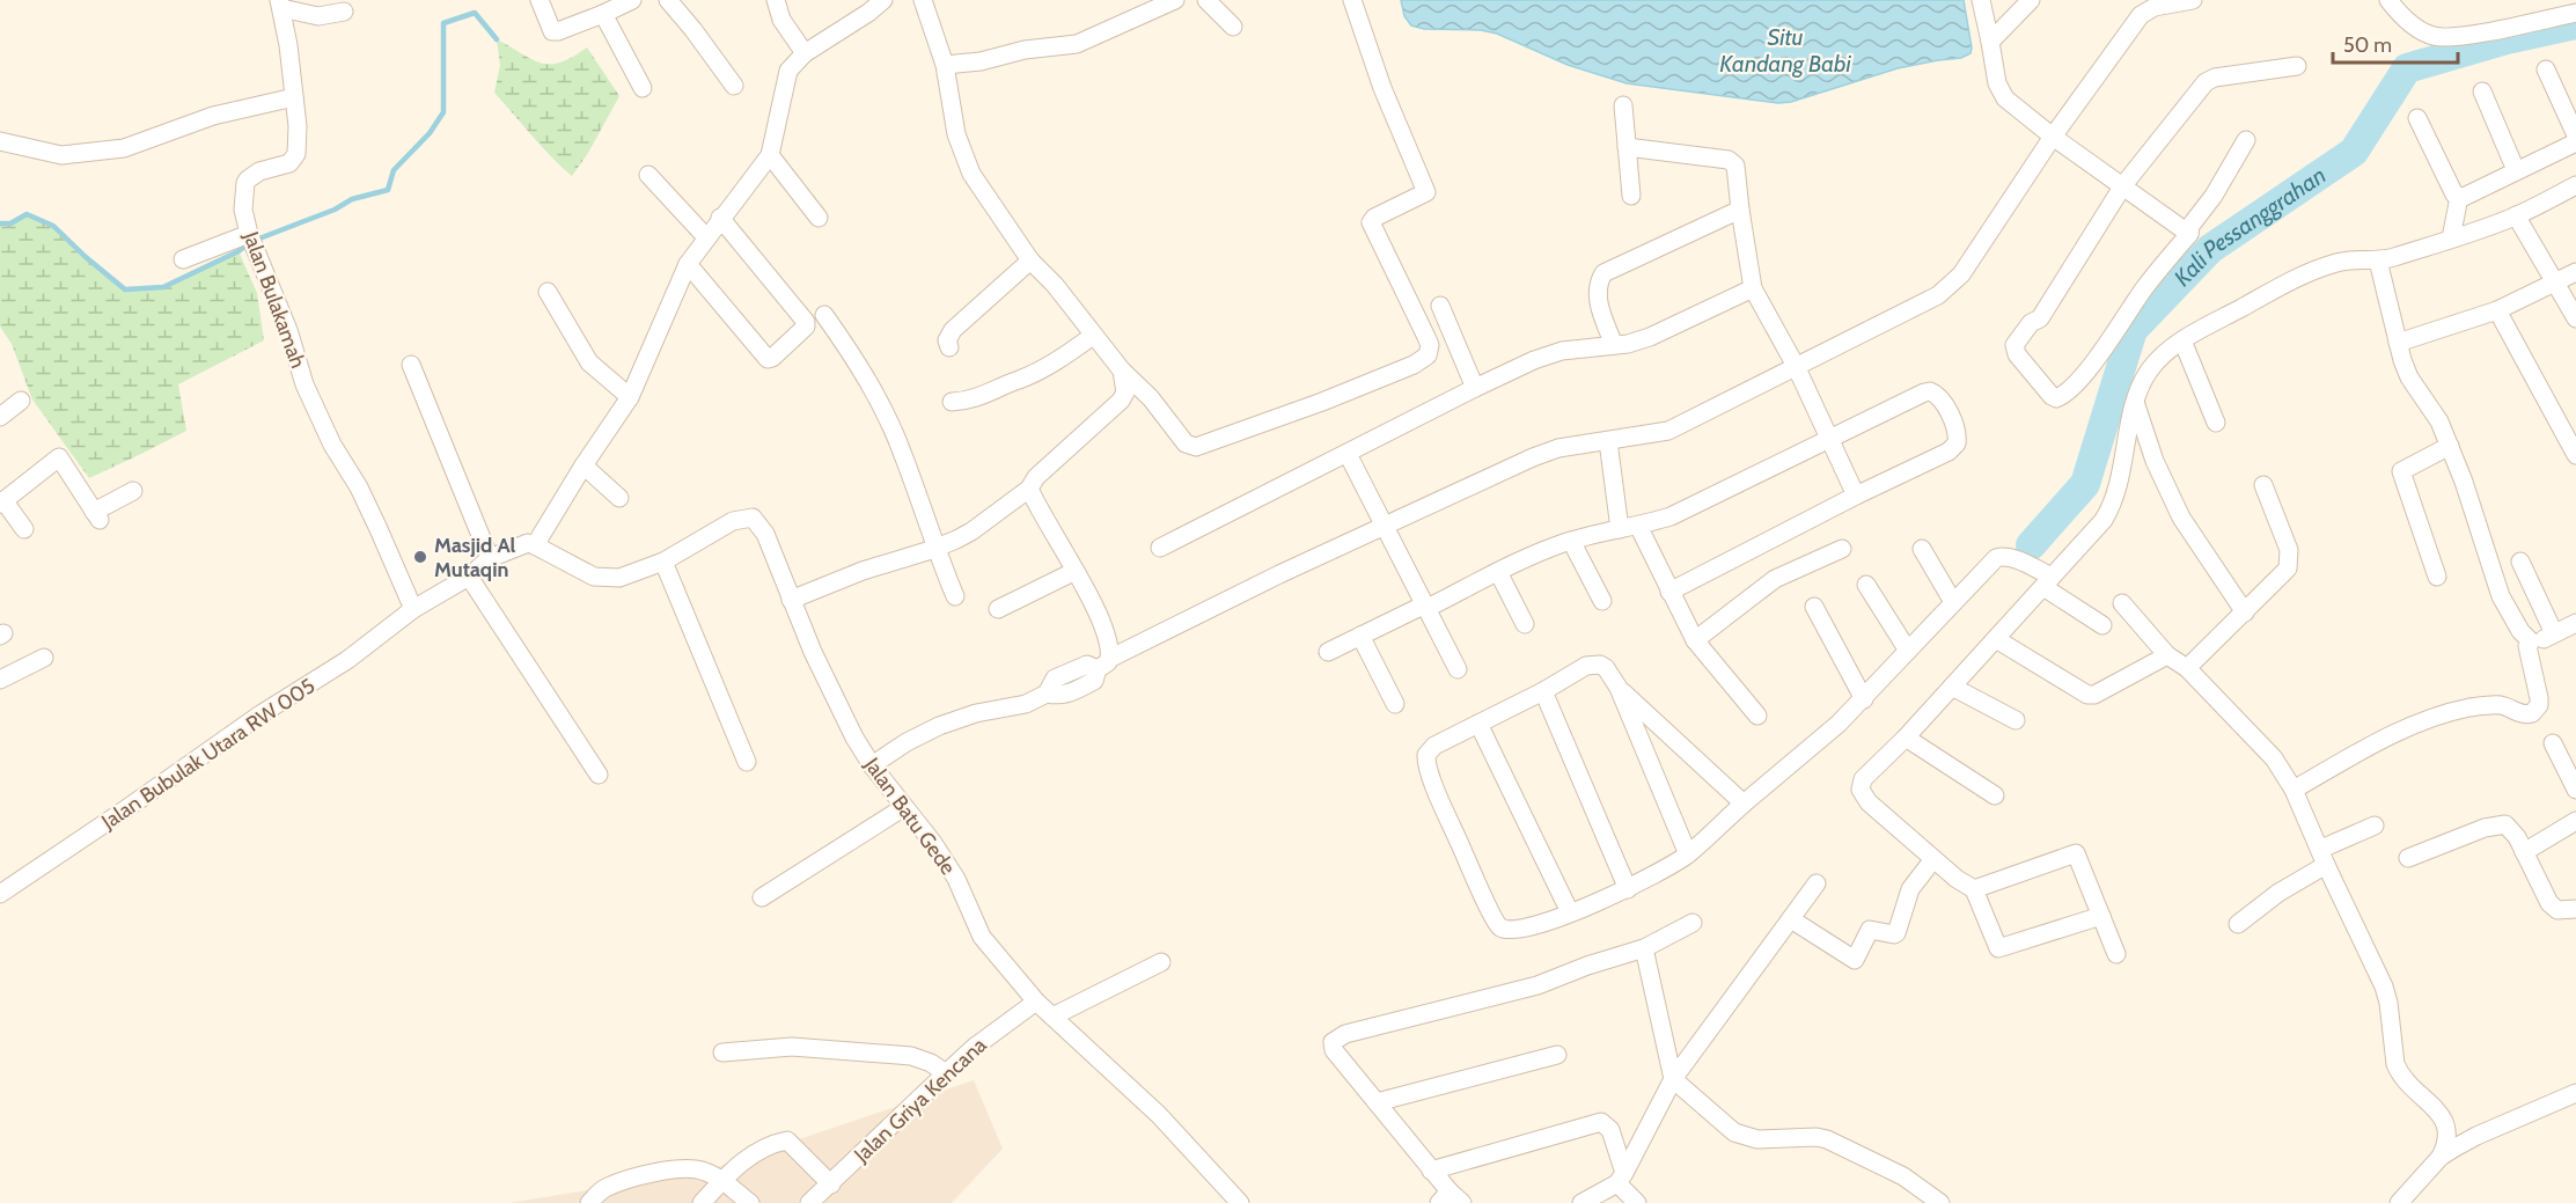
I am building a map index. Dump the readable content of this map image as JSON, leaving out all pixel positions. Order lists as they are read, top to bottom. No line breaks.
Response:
{"streets":{"street":["Jalan Bulakamah","Jalan Bubulak Utara RW 005","Jalan Batu Gede","Jalan Griya Kencana"]},"crossings":[["Jalan Bulakamah","Jalan Bubulak Utara RW 005"],["Jalan Batu Gede","Jalan Griya Kencana"]],"water":["Situ Kandang Babi","Kali Pessanggrahan"],"places":["Masjid Al Mutaqin"],"scale_bar":"50 m"}
